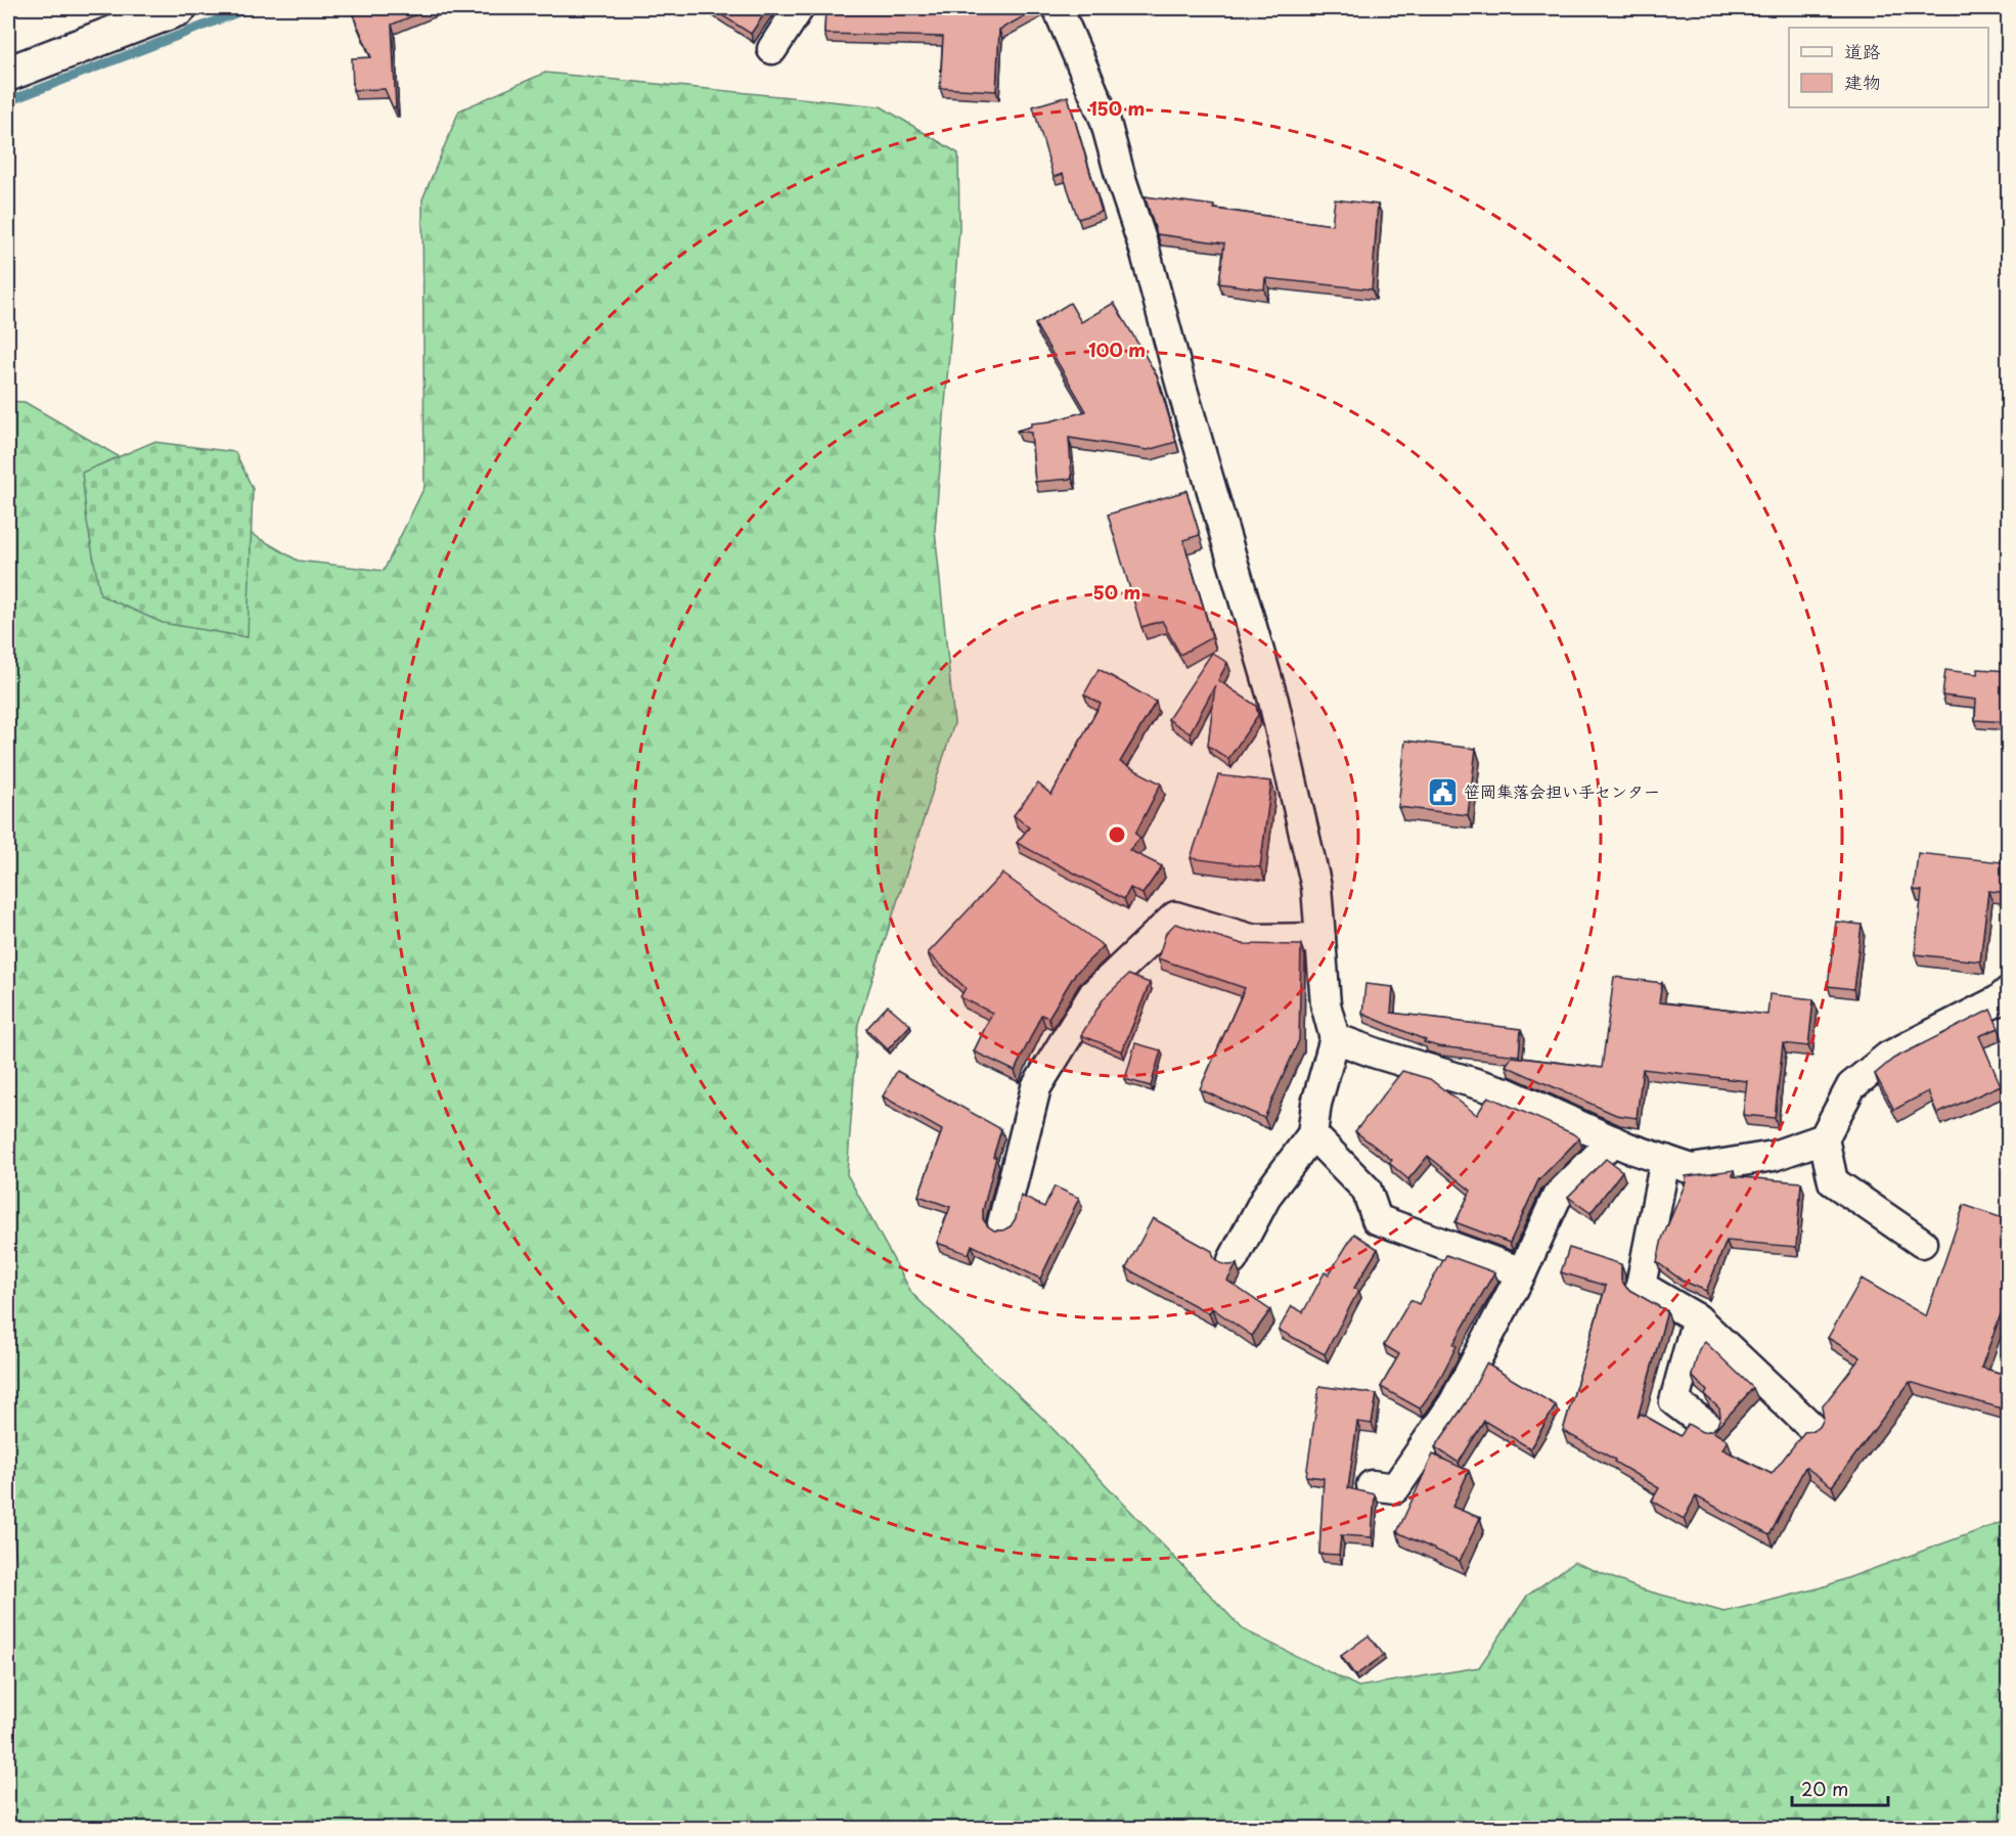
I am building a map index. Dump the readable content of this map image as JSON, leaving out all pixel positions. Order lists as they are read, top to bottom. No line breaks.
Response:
{"places":{"public building":["笹岡集落会担い手センター"]},"legend":["道路","建物"],"scale_bar":"20 m","rings":["150 m","100 m","50 m"]}
